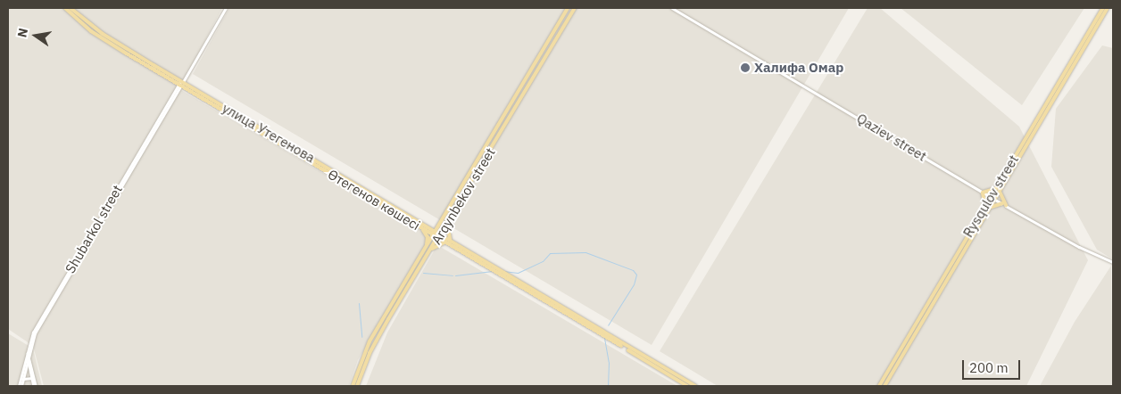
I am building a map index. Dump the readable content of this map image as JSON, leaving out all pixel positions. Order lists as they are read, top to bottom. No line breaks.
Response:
{"streets":{"main road":["улица Утегенова","Arqynbekov street","Rysqulov street","Өтегенов көшесі"],"street":["Qaziev street","Shubarkol street"]},"crossings":[["улица Утегенова","Өтегенов көшесі"],["Qaziev street","Rysqulov street"],["Arqynbekov street","Өтегенов көшесі"],["Өтегенов көшесі","Shubarkol street"]],"places":["Халифа Омар"],"scale_bar":"200 m","north":"left"}
